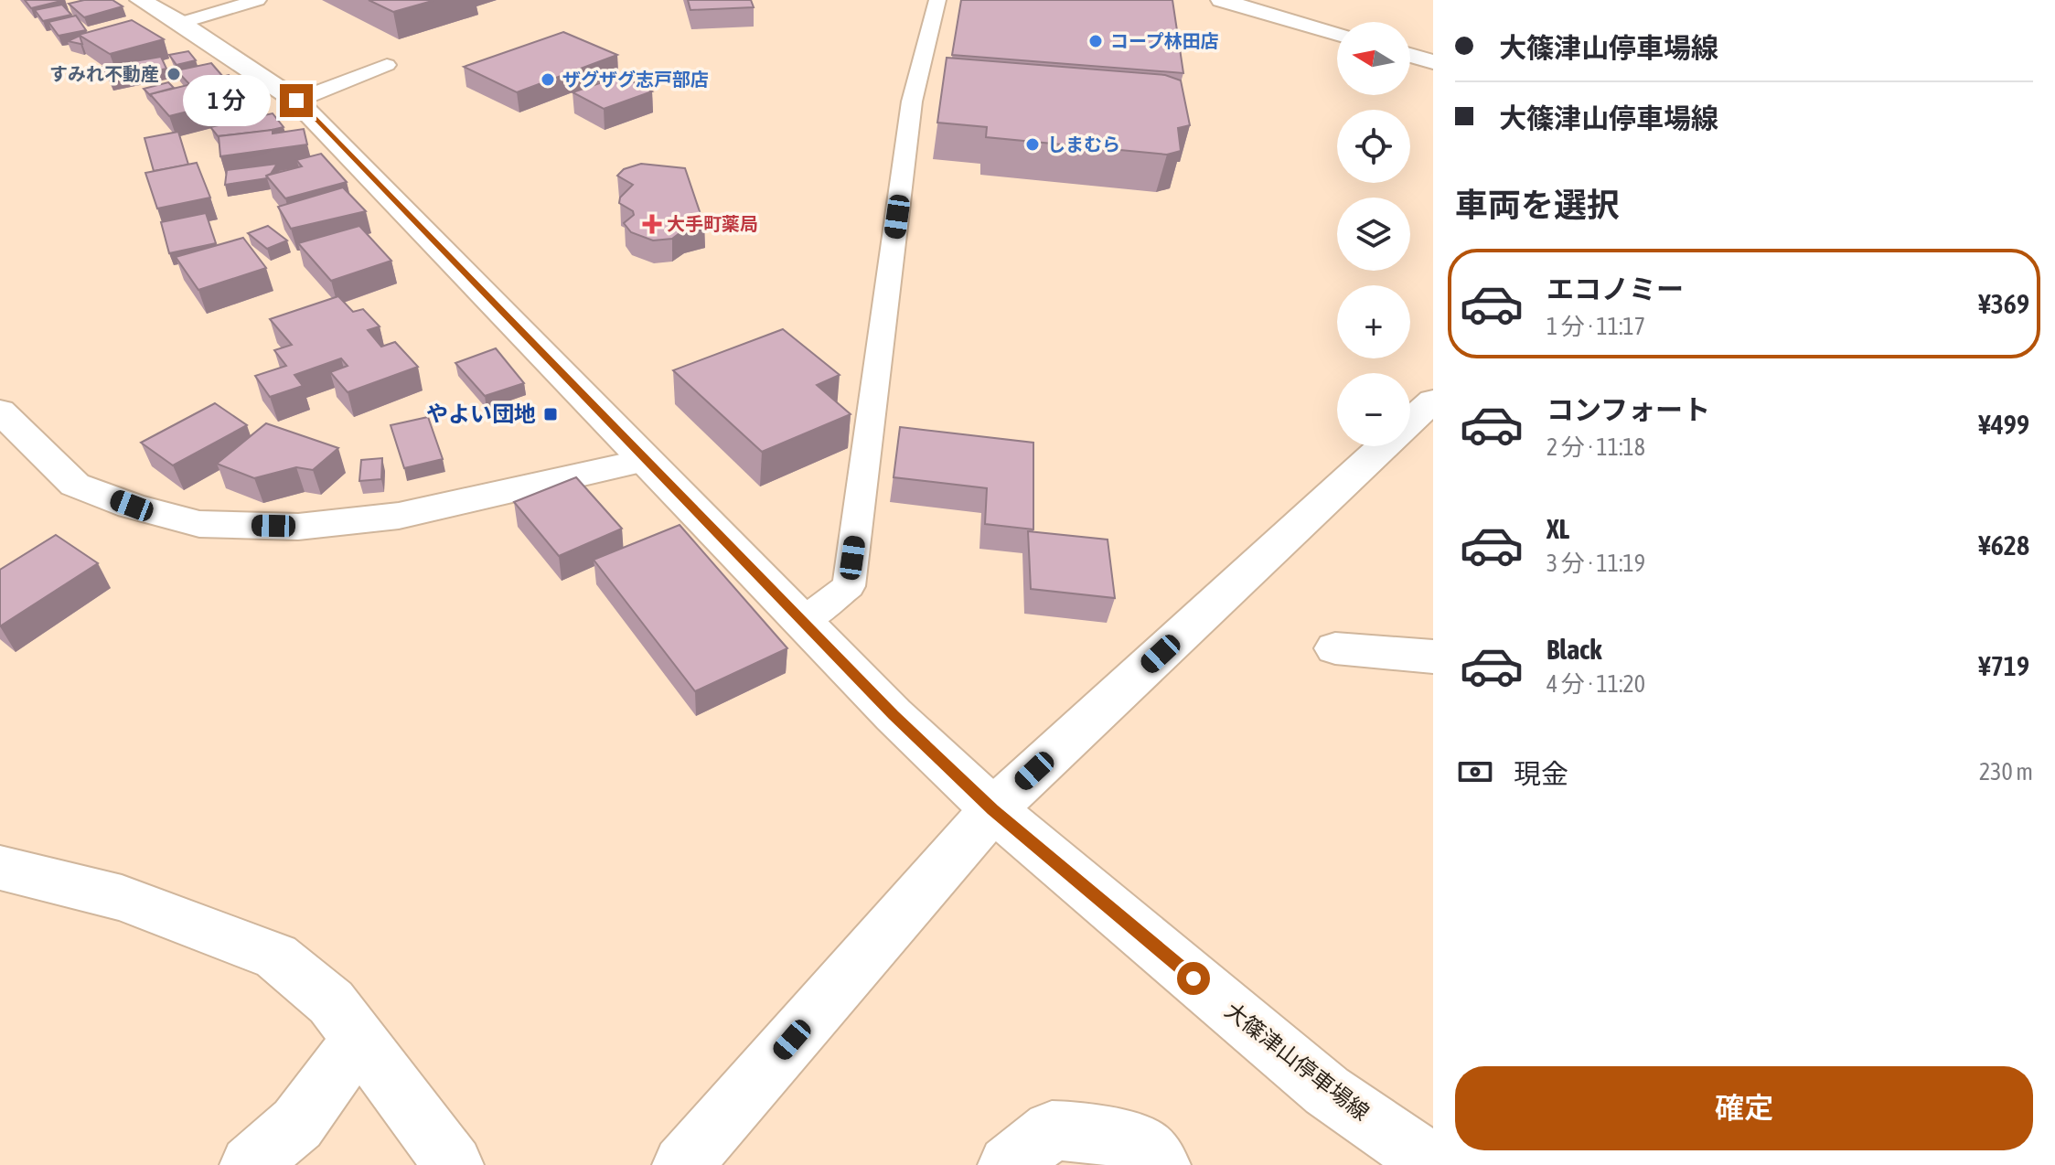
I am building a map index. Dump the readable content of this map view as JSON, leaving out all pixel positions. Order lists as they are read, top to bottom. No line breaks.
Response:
{"streets":{"street":["大篠津山停車場線"]},"places":{"other":["コープ林田店","すみれ不動産","ザグザグ志戸部店","しまむら"],"health":["大手町薬局"],"transit":["やよい団地"]},"north":"left","page":{"banner":["大篠津山停車場線","大篠津山停車場線"],"map_buttons":["+","−"],"bubble":"1 分","heading":"車両を選択","list":[{"name":"エコノミー","note":"1 分 · 11:17","value":"¥369"},{"name":"コンフォート","note":"2 分 · 11:18","value":"¥499"},{"name":"XL","note":"3 分 · 11:19","value":"¥628"},{"name":"Black","note":"4 分 · 11:20","value":"¥719"}],"pay":["現金","230 m"],"buttons":"確定"}}
